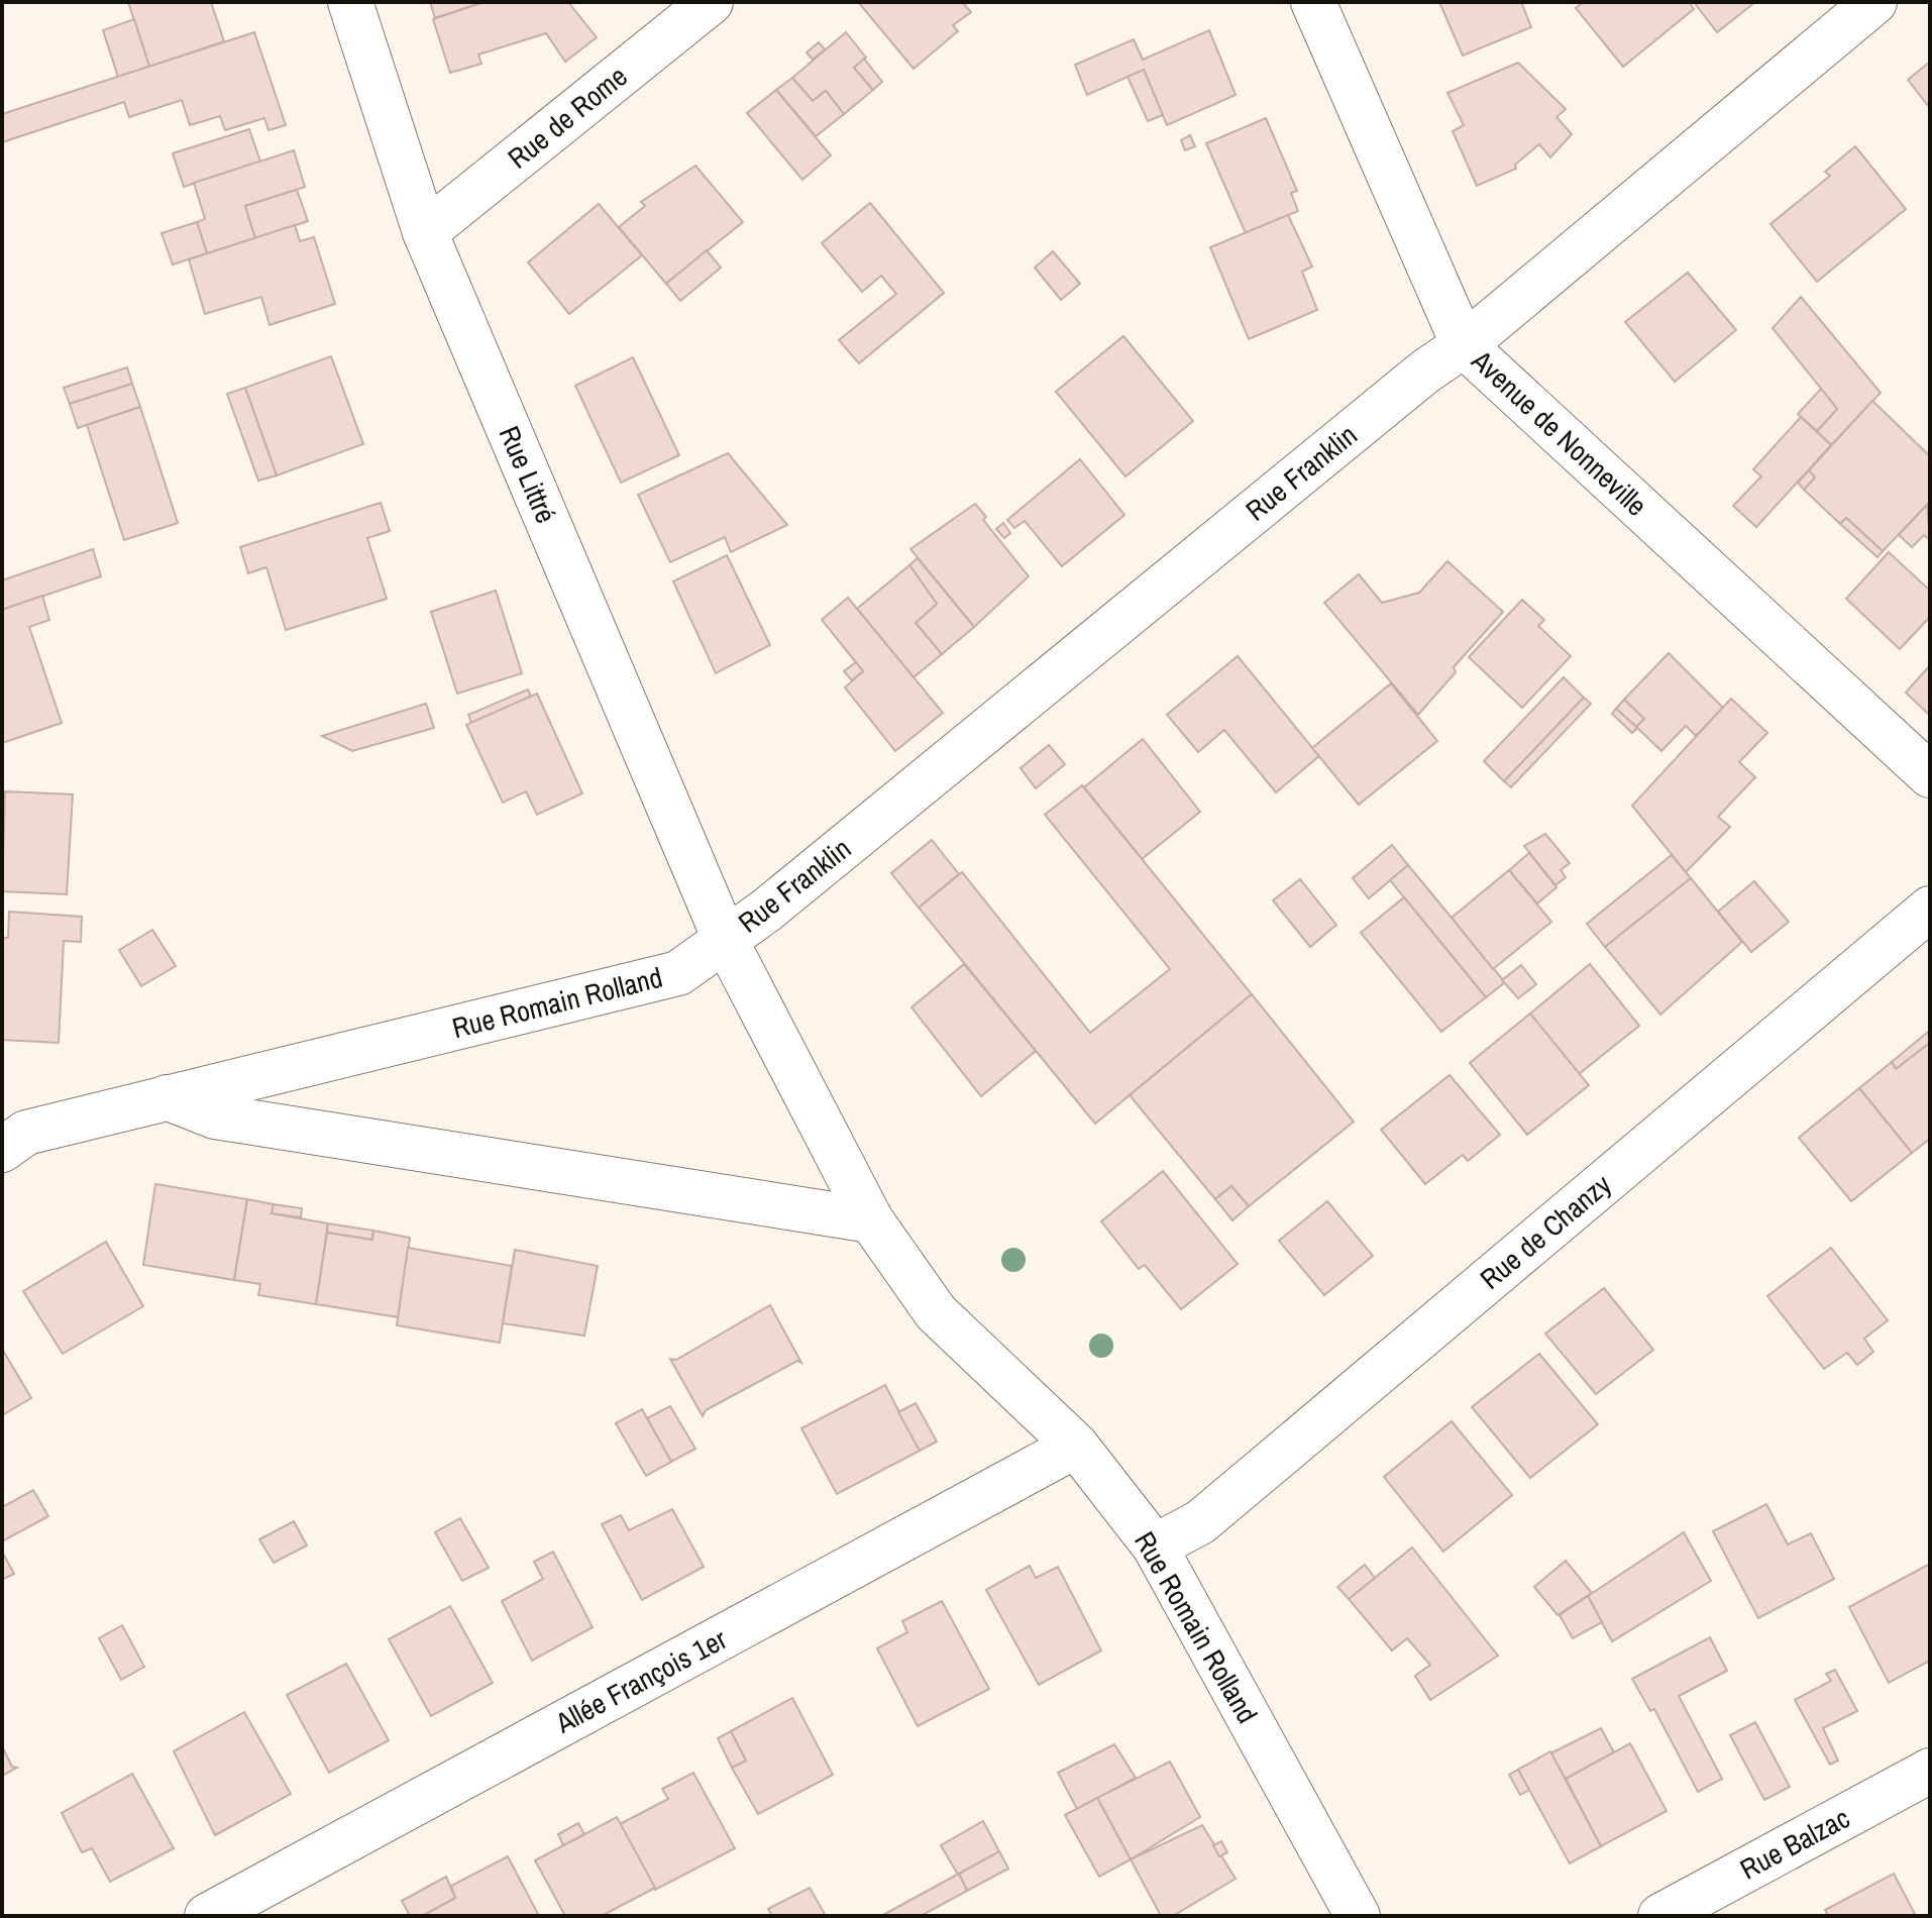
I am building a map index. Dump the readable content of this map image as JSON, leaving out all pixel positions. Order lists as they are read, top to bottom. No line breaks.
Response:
{"streets":{"street":["Rue de Rome","Avenue de Nonneville","Rue Franklin","Rue Littré","Rue Romain Rolland","Rue de Chanzy","Allée François 1er","Rue Balzac"]},"crossings":[["Rue de Rome","Rue Littré"],["Avenue de Nonneville","Rue Franklin"],["Rue Franklin","Rue Littré"],["Rue Franklin","Rue Romain Rolland"],["Rue Littré","Rue Romain Rolland"],["Rue Romain Rolland","Rue de Chanzy"],["Rue Romain Rolland","Allée François 1er"]]}
